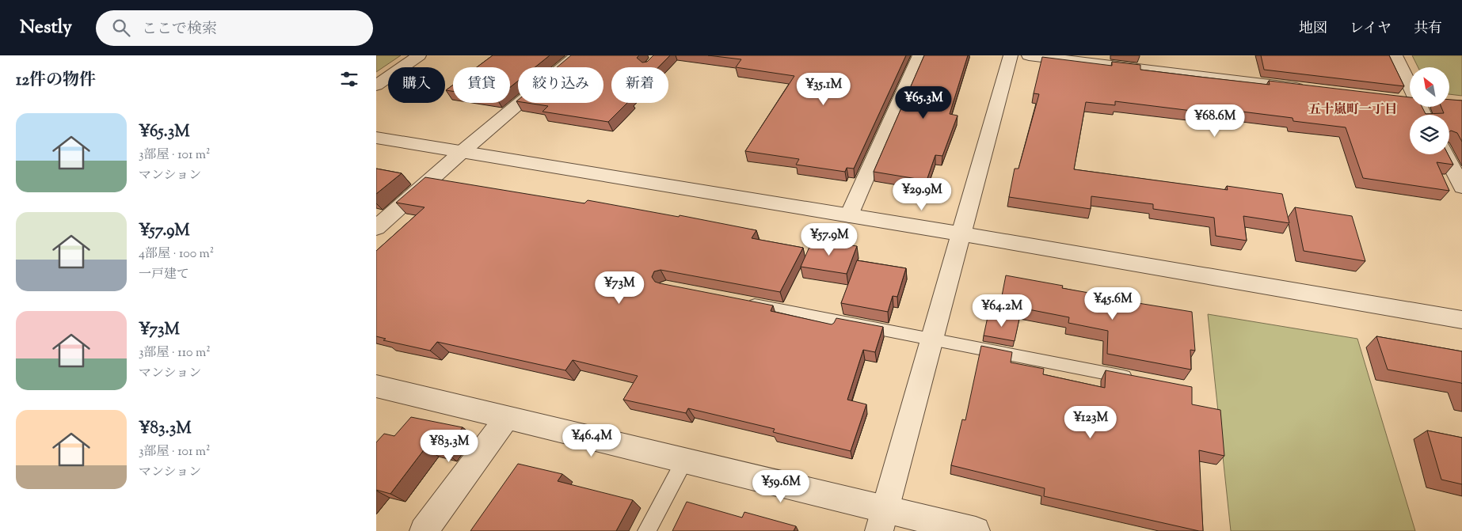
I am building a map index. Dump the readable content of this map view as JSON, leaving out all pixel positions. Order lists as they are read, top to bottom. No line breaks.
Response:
{"districts":["五十嵐町一丁目"],"north":"top left","page":{"header":"Nestly","search":"ここで検索","nav":["地図","レイヤ","共有"],"heading":"12件の物件","chip":["購入","賃貸","絞り込み","新着"],"price":["¥35.1M","¥65.3M","¥68.6M","¥29.9M","¥57.9M","¥73M","¥45.6M","¥64.2M","¥123M","¥46.4M","¥83.3M","¥59.6M"],"list":[{"name":"¥65.3M","note":"3部屋 · 101 m² · マンション"},{"name":"¥57.9M","note":"4部屋 · 100 m² · 一戸建て"},{"name":"¥73M","note":"3部屋 · 110 m² · マンション"},{"name":"¥83.3M","note":"3部屋 · 101 m² · マンション"}]}}
